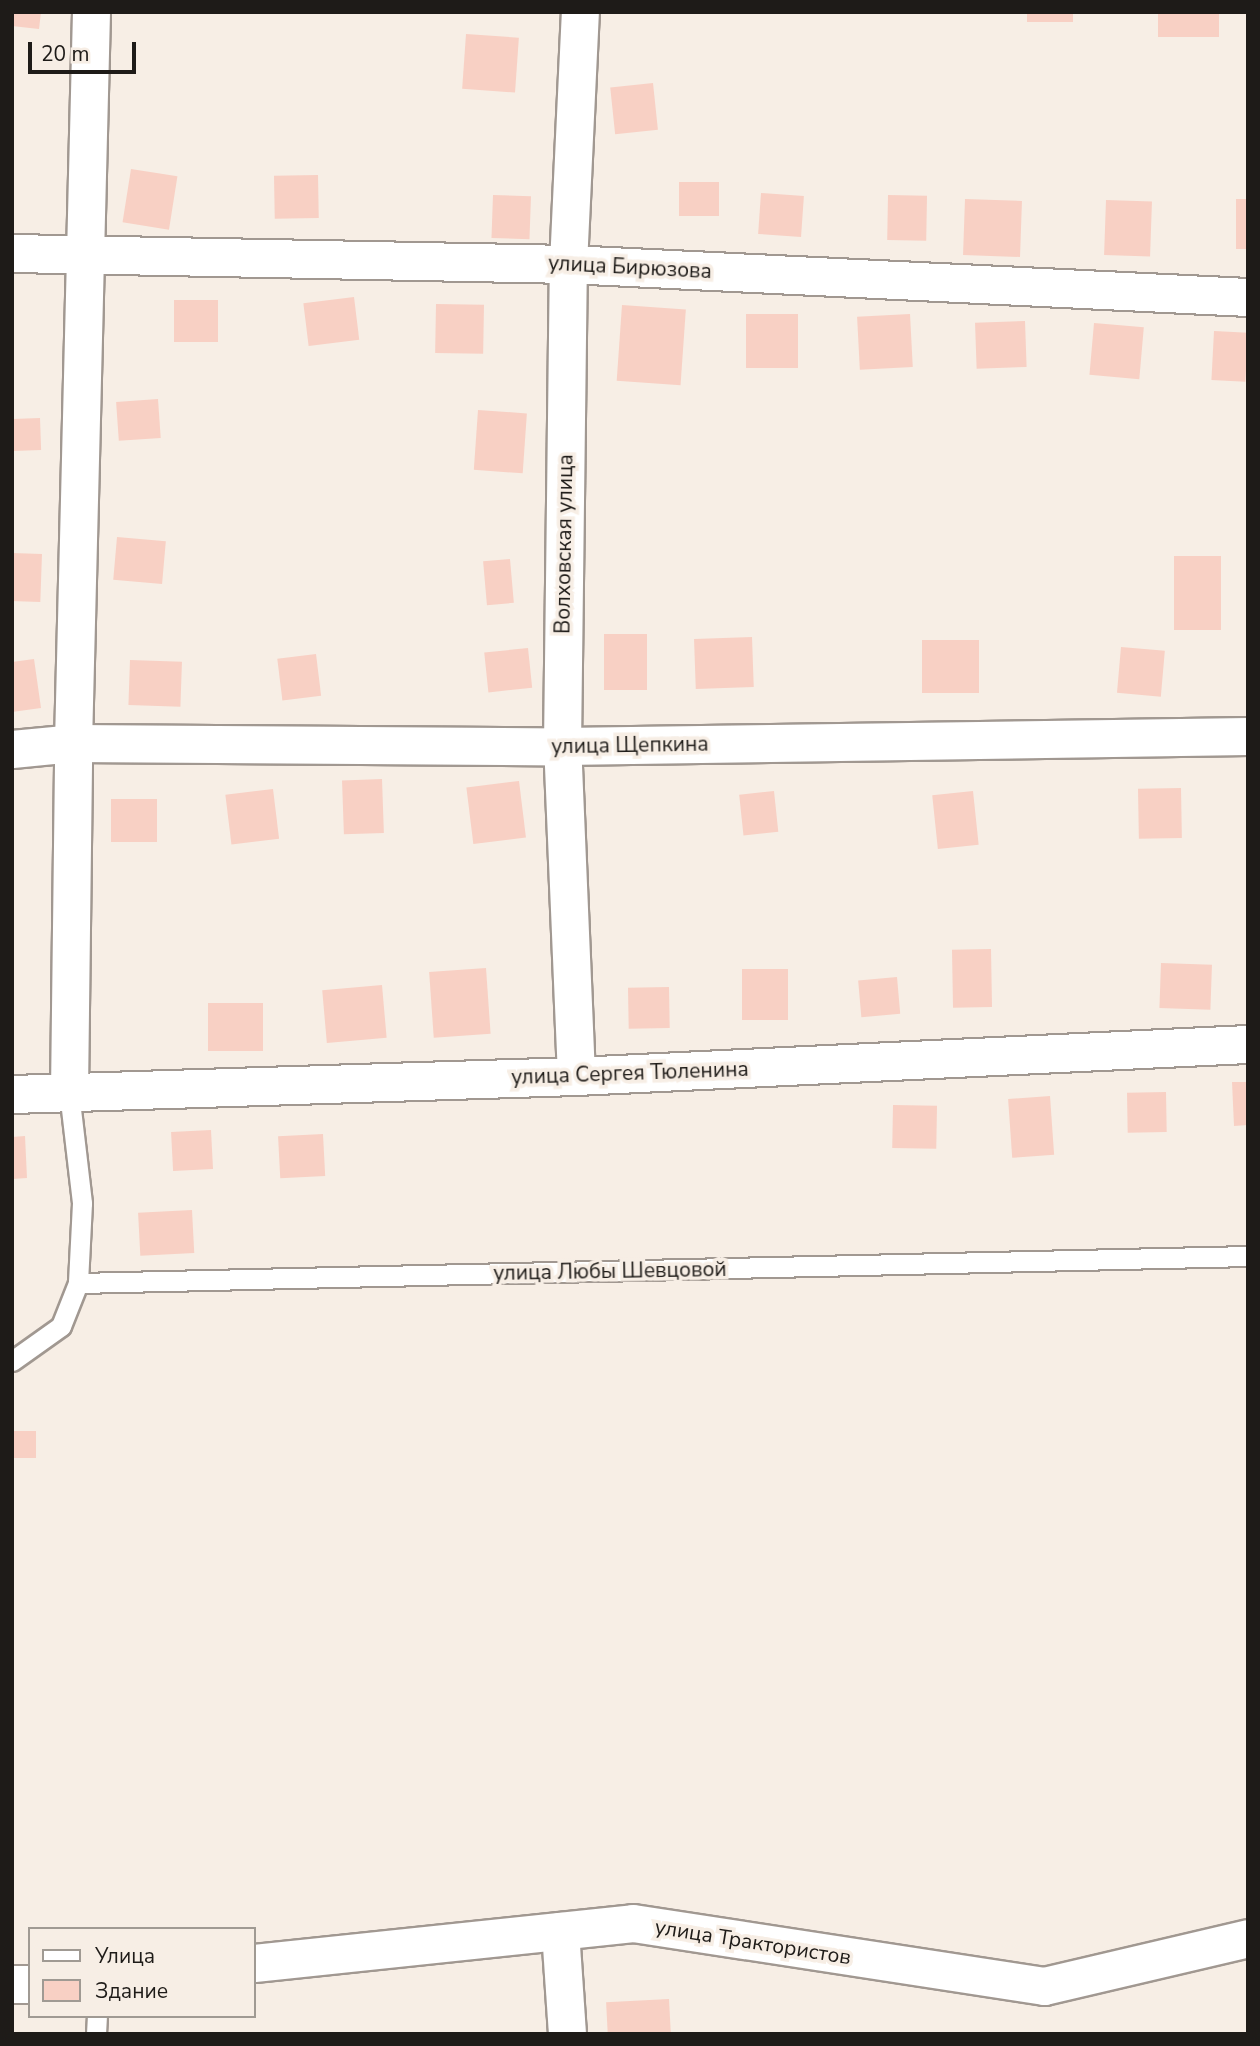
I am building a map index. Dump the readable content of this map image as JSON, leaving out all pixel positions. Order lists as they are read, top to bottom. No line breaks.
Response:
{"streets":{"street":["улица Бирюзова","Волховская улица","улица Щепкина","улица Сергея Тюленина","улица Трактористов"],"lane":["улица Любы Шевцовой"]},"crossings":[["улица Бирюзова","Волховская улица"],["Волховская улица","улица Щепкина"],["Волховская улица","улица Сергея Тюленина"]],"legend":["Улица","Здание"],"scale_bar":"20 m"}
